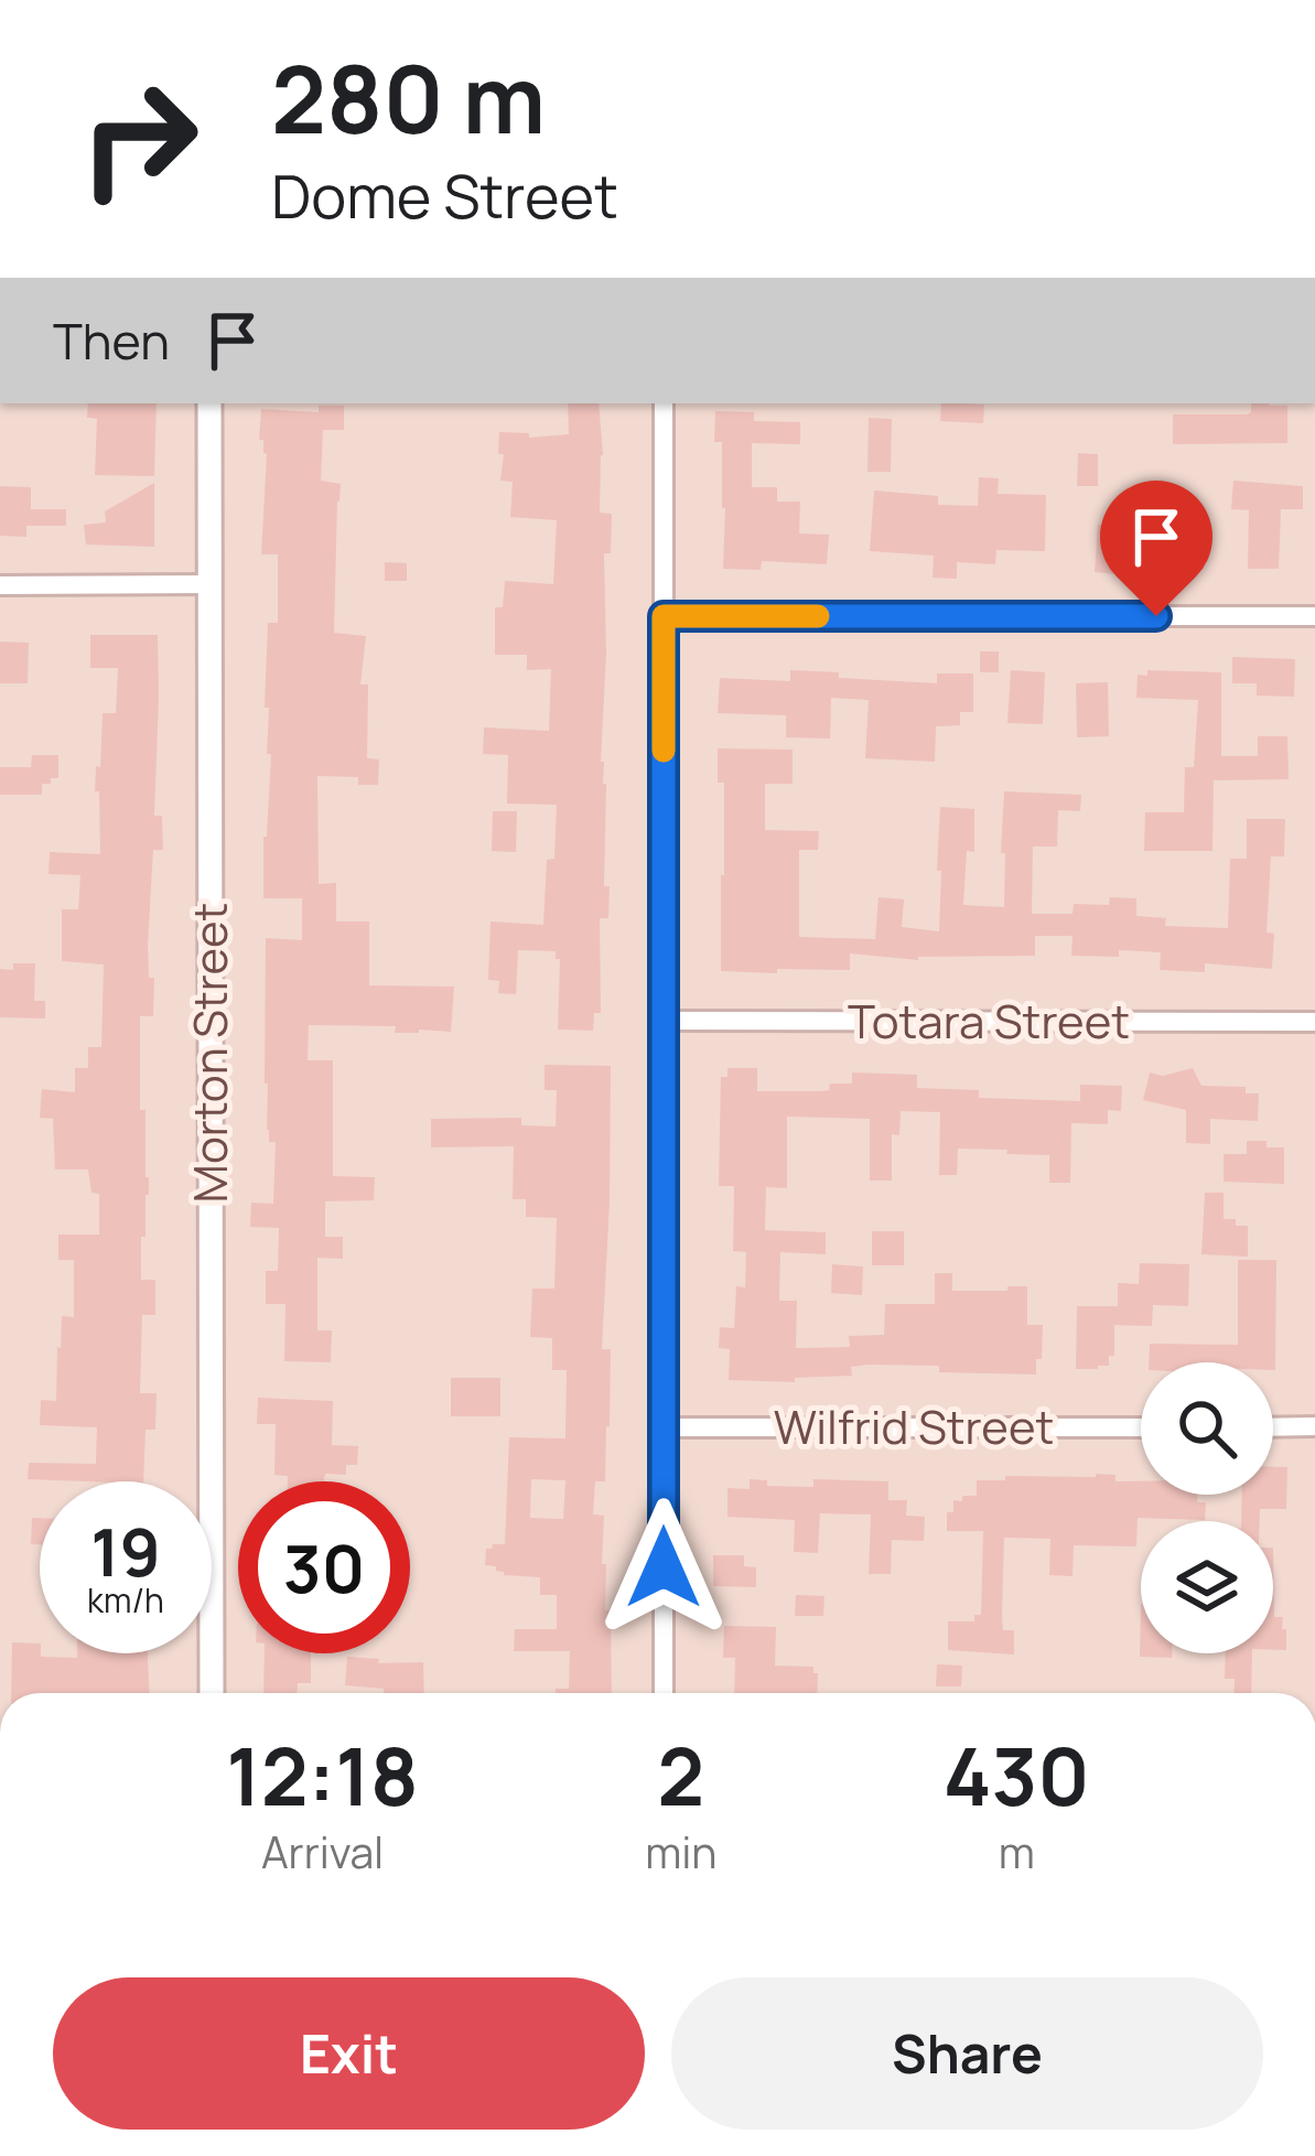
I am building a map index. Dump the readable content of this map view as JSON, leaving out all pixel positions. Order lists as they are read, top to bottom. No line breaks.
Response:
{"streets":{"street":["Totara Street","Morton Street","Wilfrid Street"]},"page":{"turn":["280 m","Dome Street"],"then":"Then","speed":"19 km/h","limit":"30","eta":["12:18","Arrival","2","min","430","m"],"buttons":["Exit","Share"]}}
